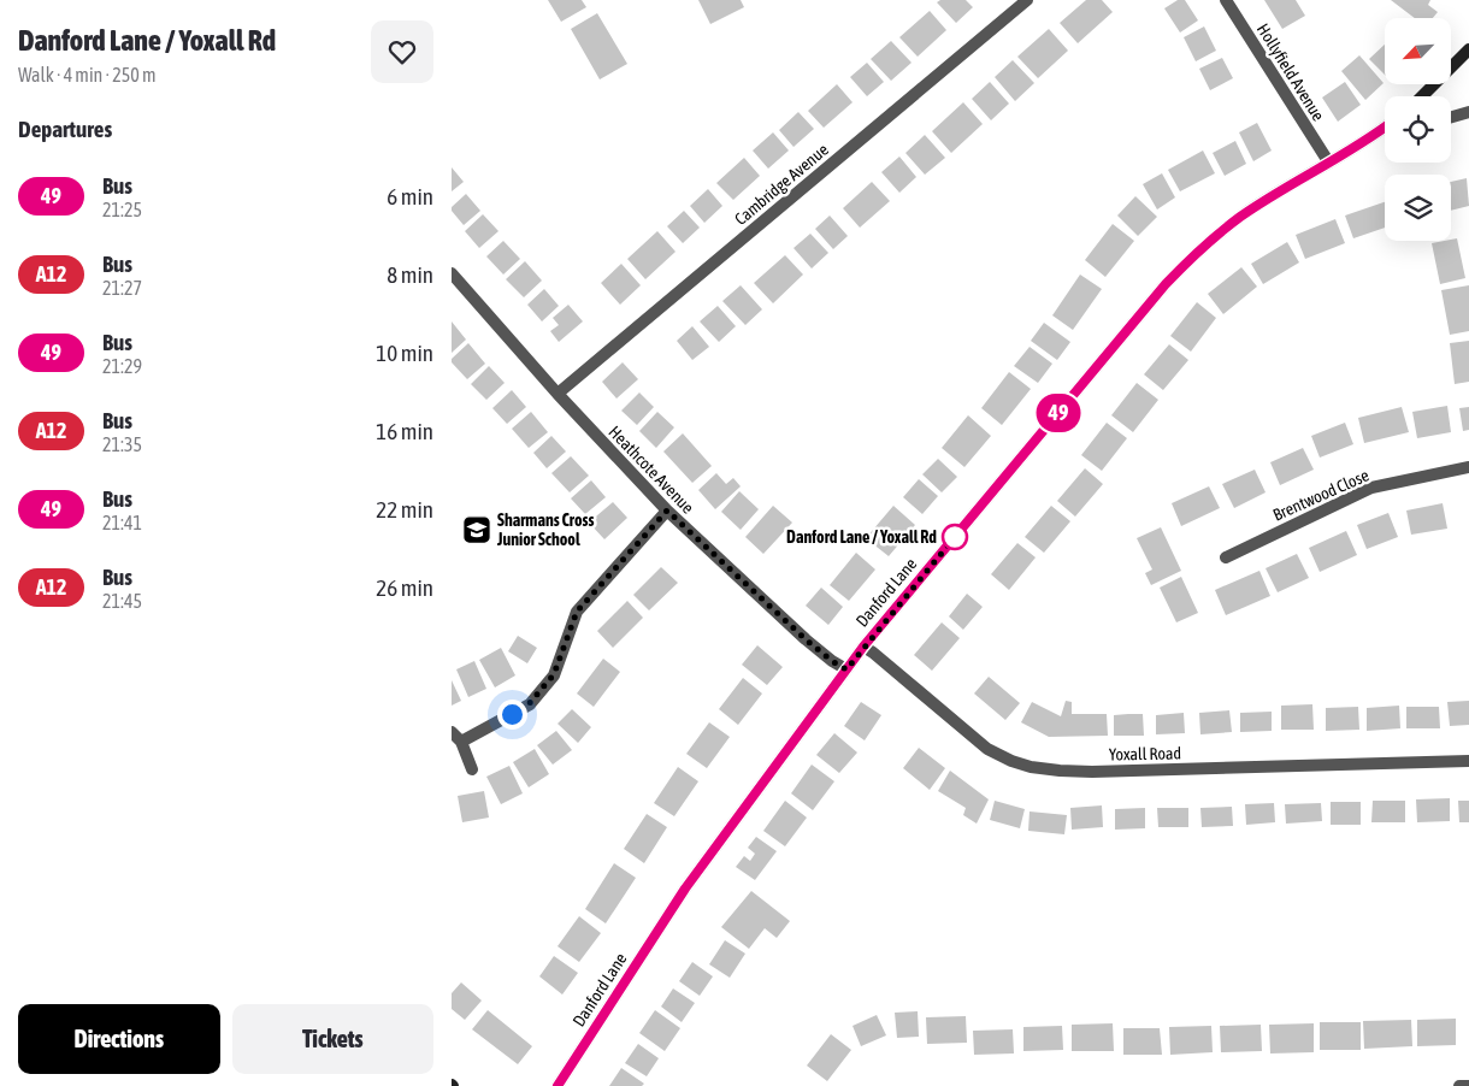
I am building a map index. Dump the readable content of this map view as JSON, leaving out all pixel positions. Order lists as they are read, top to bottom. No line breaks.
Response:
{"streets":{"street":["Hollyfield Avenue","Cambridge Avenue","Heathcote Avenue","Brentwood Close","Danford Lane","Yoxall Road"]},"crossings":[["Hollyfield Avenue","Danford Lane"],["Cambridge Avenue","Heathcote Avenue"],["Heathcote Avenue","Danford Lane"],["Danford Lane","Yoxall Road"]],"places":{"school or university":["Sharmans Cross Junior School"],"other":["Danford Lane / Yoxall Rd"]},"lines":["bus line 49"],"north":"bottom left","page":{"heading":[["Danford Lane / Yoxall Rd","Walk · 4 min · 250 m"],"Departures"],"on_map":"49","list":[{"mark":"49","name":"Bus","note":"21:25","value":"6 min"},{"mark":"A12","name":"Bus","note":"21:27","value":"8 min"},{"mark":"49","name":"Bus","note":"21:29","value":"10 min"},{"mark":"A12","name":"Bus","note":"21:35","value":"16 min"},{"mark":"49","name":"Bus","note":"21:41","value":"22 min"},{"mark":"A12","name":"Bus","note":"21:45","value":"26 min"}],"buttons":["Directions","Tickets"]}}
